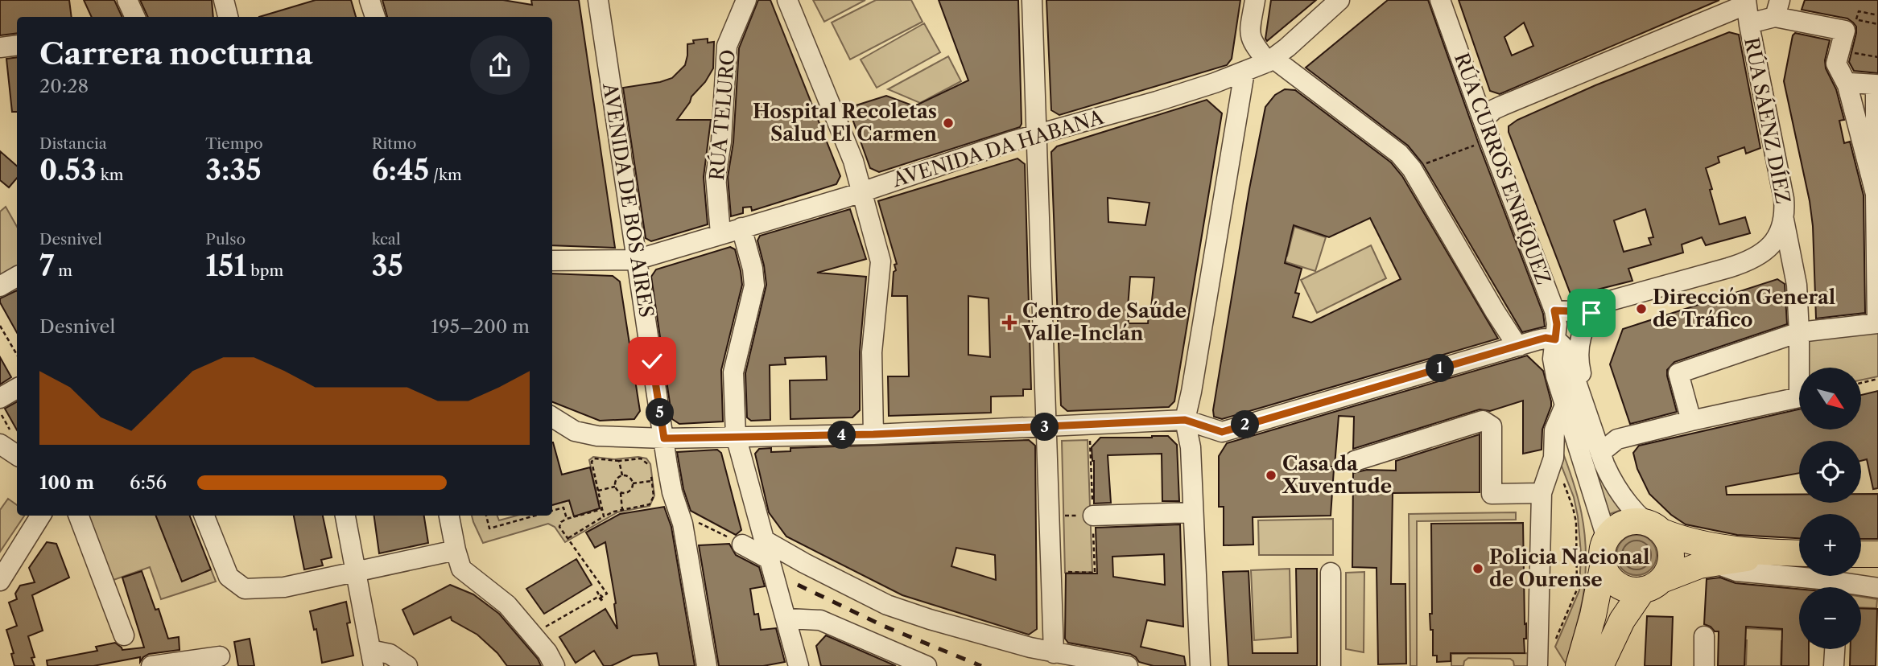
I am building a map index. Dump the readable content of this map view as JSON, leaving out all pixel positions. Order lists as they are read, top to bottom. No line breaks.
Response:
{"streets":{"street":["RÚA TELURO","RÚA SÁENZ DÍEZ","AVENIDA DA HABANA","RÚA CURROS ENRÍQUEZ","AVENIDA DE BOS AIRES"]},"crossings":[["RÚA TELURO","AVENIDA DA HABANA"],["RÚA SÁENZ DÍEZ","RÚA CURROS ENRÍQUEZ"],["AVENIDA DA HABANA","AVENIDA DE BOS AIRES"]],"places":{"other":["Hospital Recoletas Salud El Carmen","Dirección General de Tráfico","Casa da Xuventude","Policia Nacional de Ourense"],"health":["Centro de Saúde Valle-Inclán"]},"north":"bottom right","page":{"heading":["Carrera nocturna","20:28"],"stats":[["Distancia","0.53 km"],["Tiempo","3:35"],["Ritmo","6:45 /km"],["Desnivel","7 m"],["Pulso","151 bpm"],["kcal","35"]],"chart":["Desnivel","195–200 m"],"pins":["1","5","2","3","4"],"map_buttons":["+","−"],"list":[{"name":"100 m","note":"6:56"}]}}
